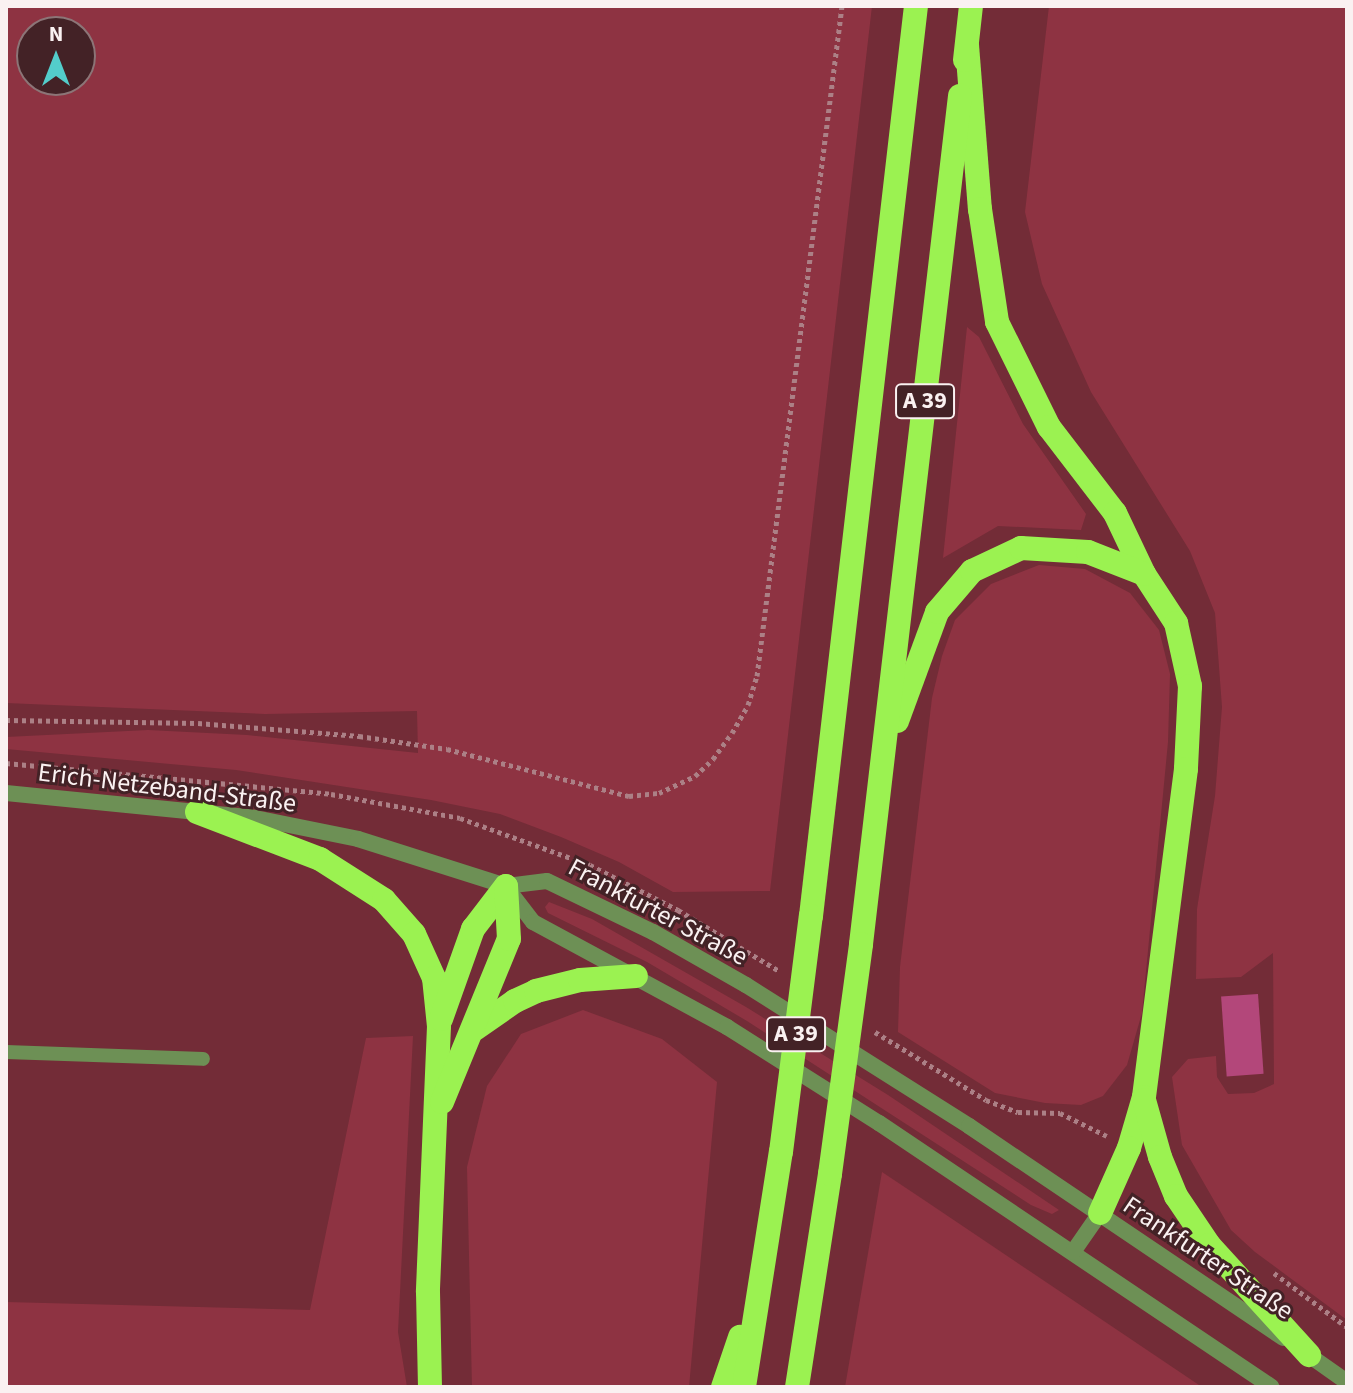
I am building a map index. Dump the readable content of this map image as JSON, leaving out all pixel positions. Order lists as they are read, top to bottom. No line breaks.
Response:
{"streets":{"highway":["A 39"],"street":["Erich-Netzeband-Straße","Frankfurter Straße"]},"crossings":[["Erich-Netzeband-Straße","Frankfurter Straße"]],"north":"top"}
